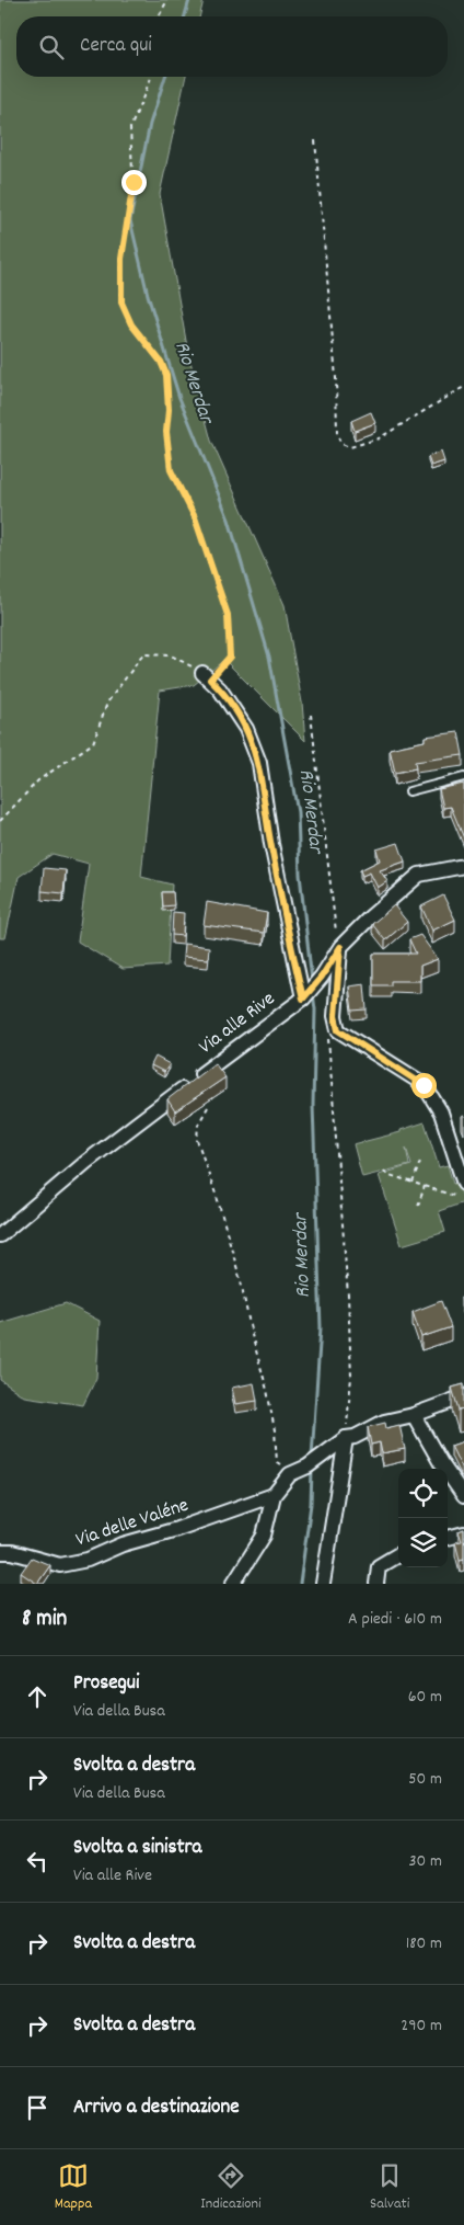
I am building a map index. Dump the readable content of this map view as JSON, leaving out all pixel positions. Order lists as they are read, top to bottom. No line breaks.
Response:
{"streets":{"street":["Via alle Rive","Via delle Valéne"]},"water":["Rio Merdar"],"page":{"search":"Cerca qui","heading":["8 min","A piedi · 610 m"],"list":[["Prosegui","Via della Busa","60 m"],["Svolta a destra","Via della Busa","50 m"],["Svolta a sinistra","Via alle Rive","30 m"],["Svolta a destra","180 m"],["Svolta a destra","290 m"],"Arrivo a destinazione"],"nav":["Mappa","Indicazioni","Salvati"]}}
